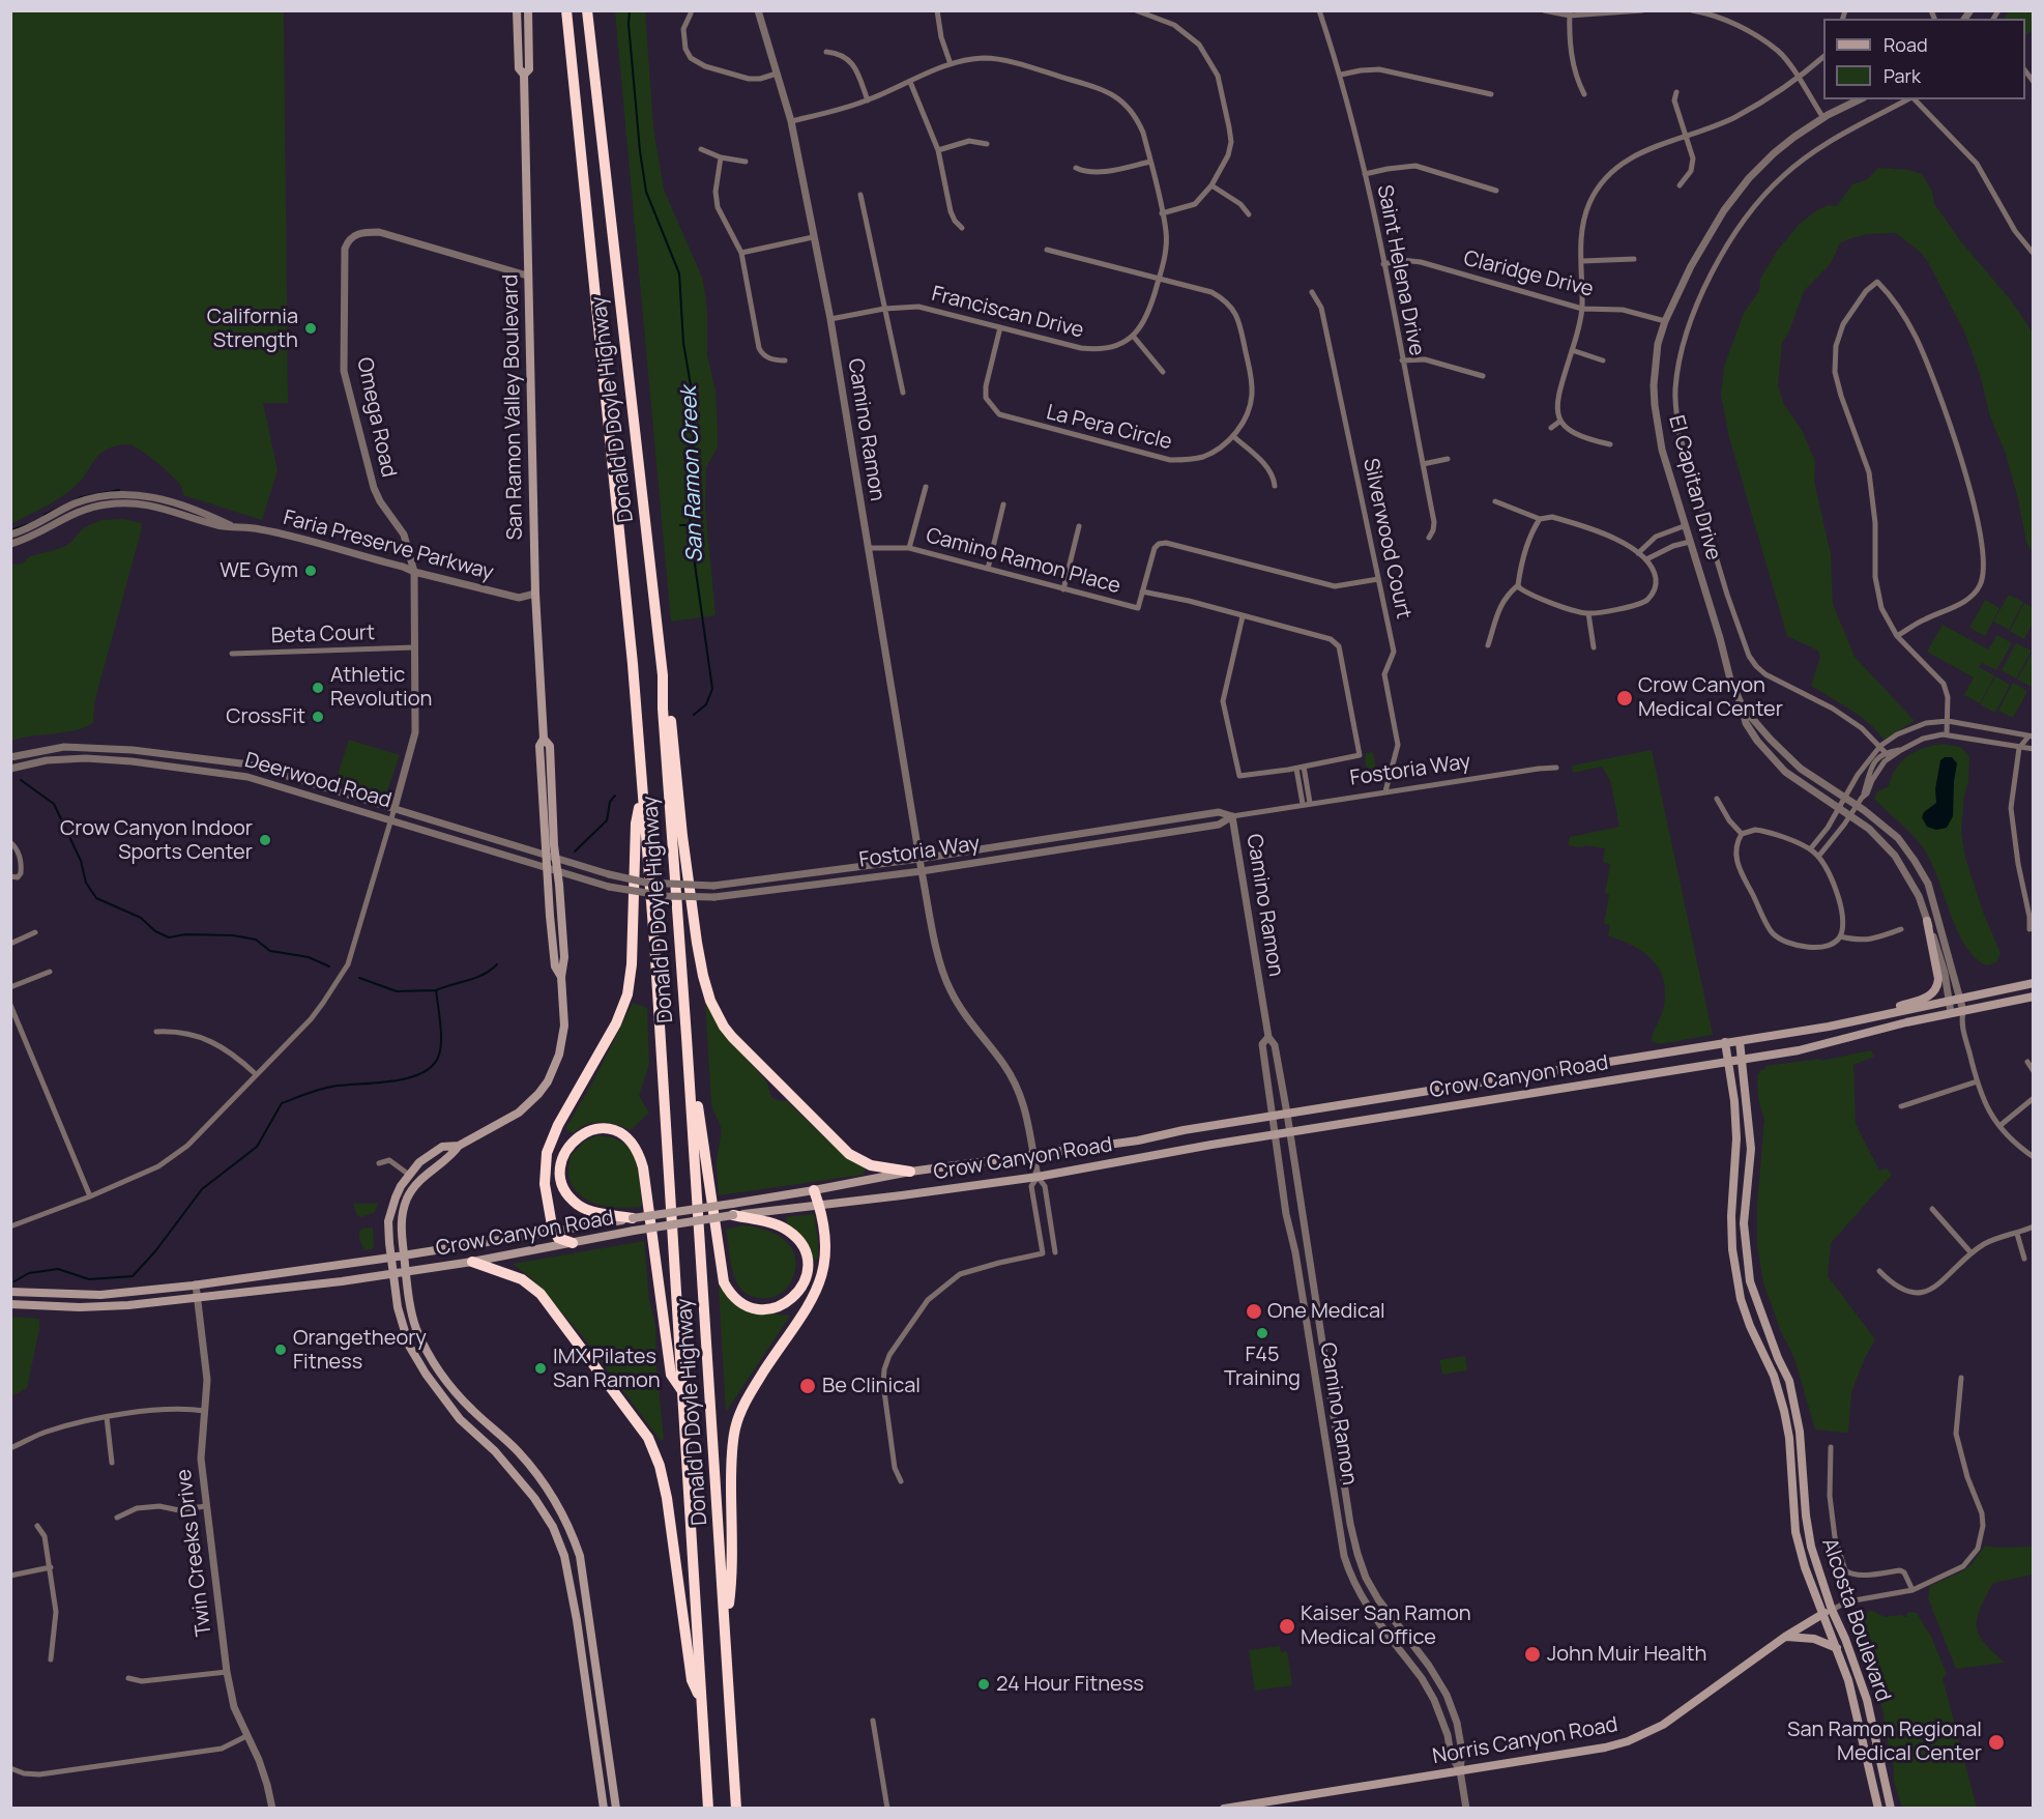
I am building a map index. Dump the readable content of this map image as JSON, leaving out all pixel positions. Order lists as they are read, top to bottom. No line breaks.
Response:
{"streets":{"highway":["Donald D Doyle Highway"],"main road":["San Ramon Valley Boulevard","Crow Canyon Road","Alcosta Boulevard","Norris Canyon Road"],"street":["Saint Helena Drive","Claridge Drive","Franciscan Drive","Omega Road","La Pera Circle","Camino Ramon","El Capitan Drive","Silverwood Court","Faria Preserve Parkway","Camino Ramon Place","Beta Court","Fostoria Way","Deerwood Road","Twin Creeks Drive"]},"crossings":[["Saint Helena Drive","Claridge Drive"],["Claridge Drive","El Capitan Drive"],["Franciscan Drive","La Pera Circle"],["Franciscan Drive","Camino Ramon"],["San Ramon Valley Boulevard","Omega Road"],["San Ramon Valley Boulevard","Faria Preserve Parkway"],["San Ramon Valley Boulevard","Deerwood Road"],["San Ramon Valley Boulevard","Crow Canyon Road"],["Omega Road","Faria Preserve Parkway"],["Omega Road","Beta Court"],["Omega Road","Deerwood Road"],["Camino Ramon","Camino Ramon Place"],["Camino Ramon","Fostoria Way"],["Camino Ramon","Crow Canyon Road"],["Camino Ramon","Norris Canyon Road"],["El Capitan Drive","Crow Canyon Road"],["Silverwood Court","Camino Ramon Place"],["Silverwood Court","Fostoria Way"],["Fostoria Way","Deerwood Road"],["Crow Canyon Road","Twin Creeks Drive"],["Crow Canyon Road","Alcosta Boulevard"],["Alcosta Boulevard","Norris Canyon Road"]],"water":["San Ramon Creek"],"places":["California Strength","WE Gym","Athletic Revolution","Crow Canyon Medical Center","CrossFit","Crow Canyon Indoor Sports Center","One Medical","F45 Training","Orangetheory Fitness","IMX Pilates San Ramon","Be Clinical","Kaiser San Ramon Medical Office","John Muir Health","24 Hour Fitness","San Ramon Regional Medical Center"],"legend":["Road","Park"]}
